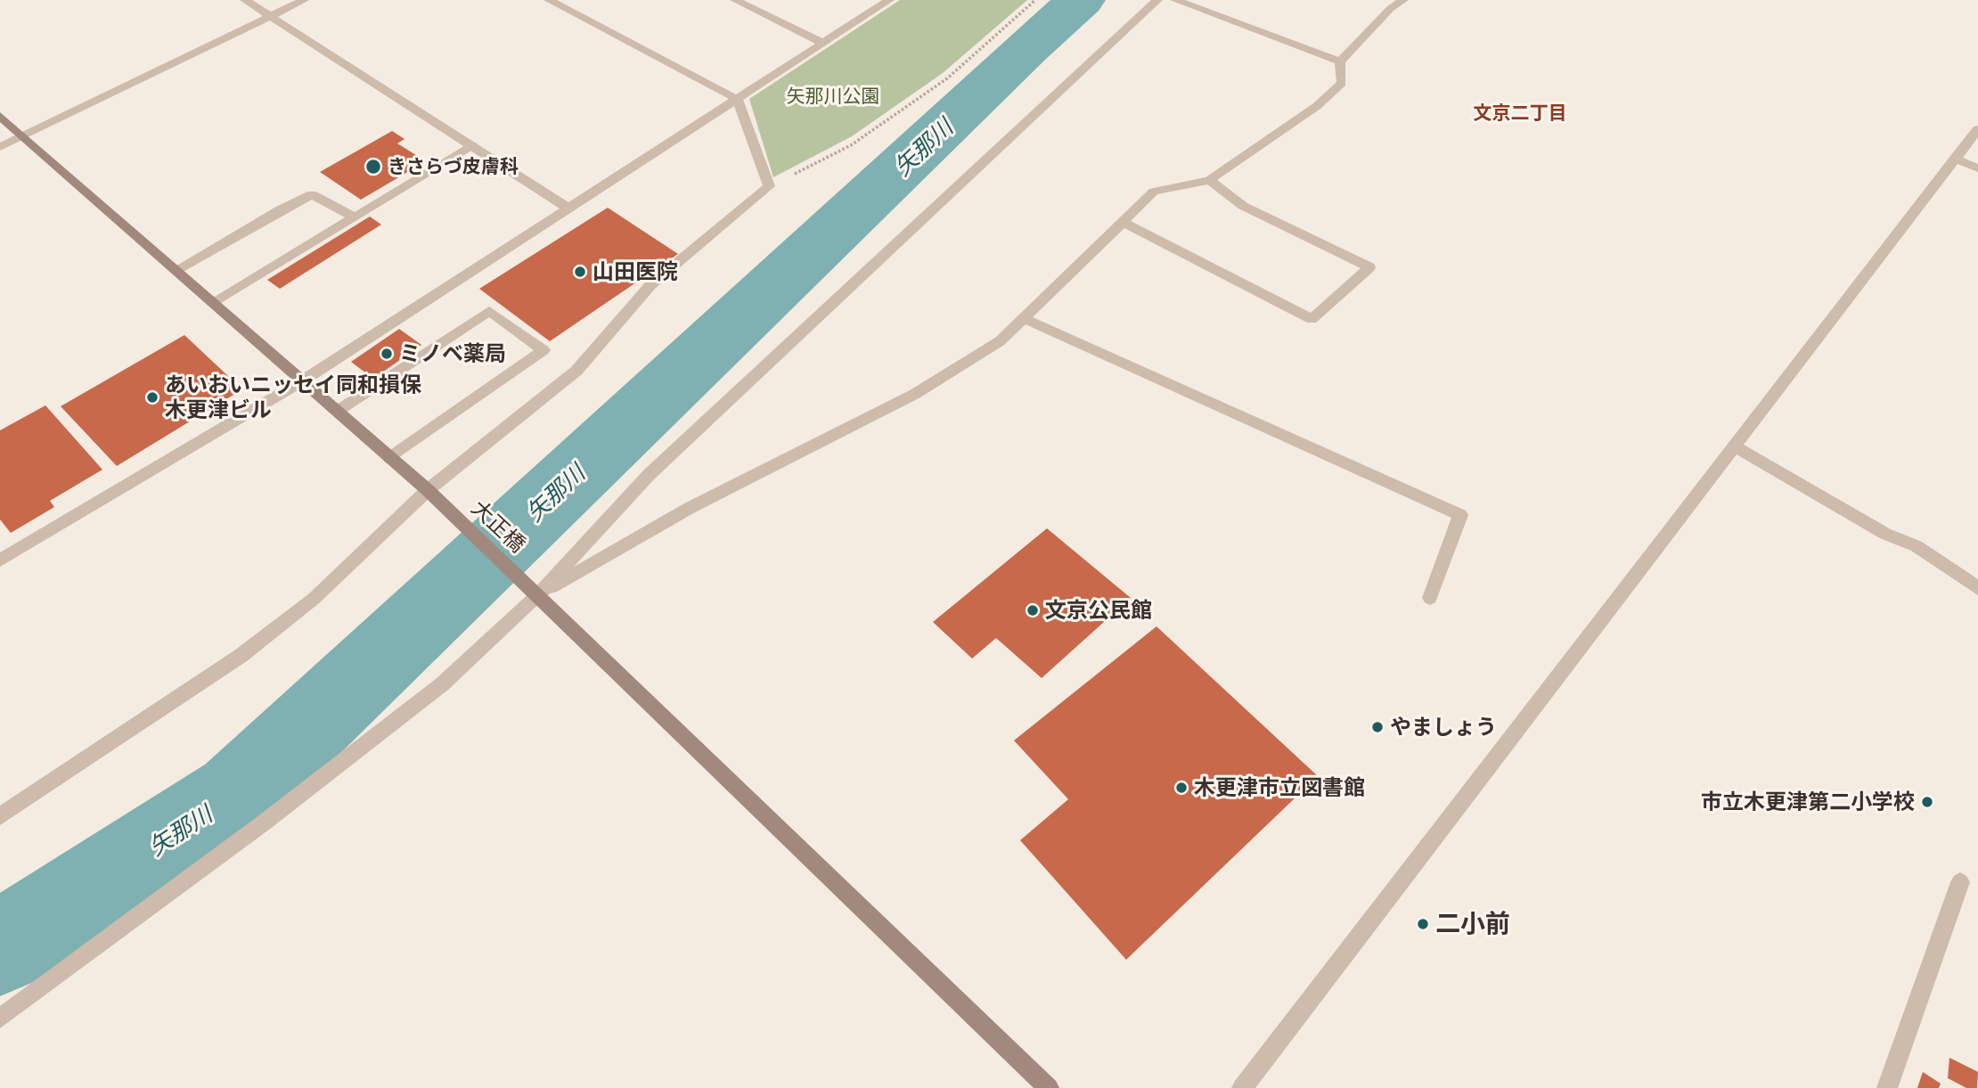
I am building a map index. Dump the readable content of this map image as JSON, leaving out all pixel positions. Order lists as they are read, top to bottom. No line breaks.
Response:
{"streets":{"street":["大正橋"]},"districts":["文京二丁目"],"water":["矢那川"],"parks":["矢那川公園"],"places":["きさらづ皮膚科","山田医院","ミノベ薬局","あいおいニッセイ同和損保 木更津ビル","文京公民館","やましょう","木更津市立図書館","市立木更津第二小学校","二小前"]}
